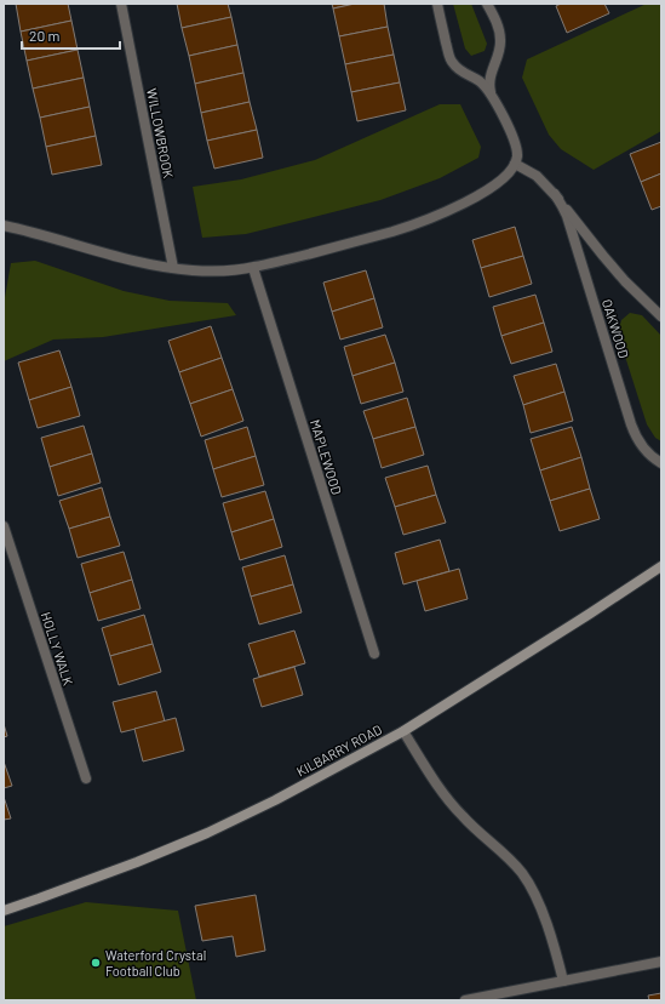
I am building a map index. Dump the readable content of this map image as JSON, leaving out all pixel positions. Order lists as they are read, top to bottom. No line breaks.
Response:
{"streets":{"street":["WILLOWBROOK","OAKWOOD","MAPLEWOOD","HOLLY WALK","KILBARRY ROAD"]},"places":["Waterford Crystal Football Club"],"scale_bar":"20 m"}
